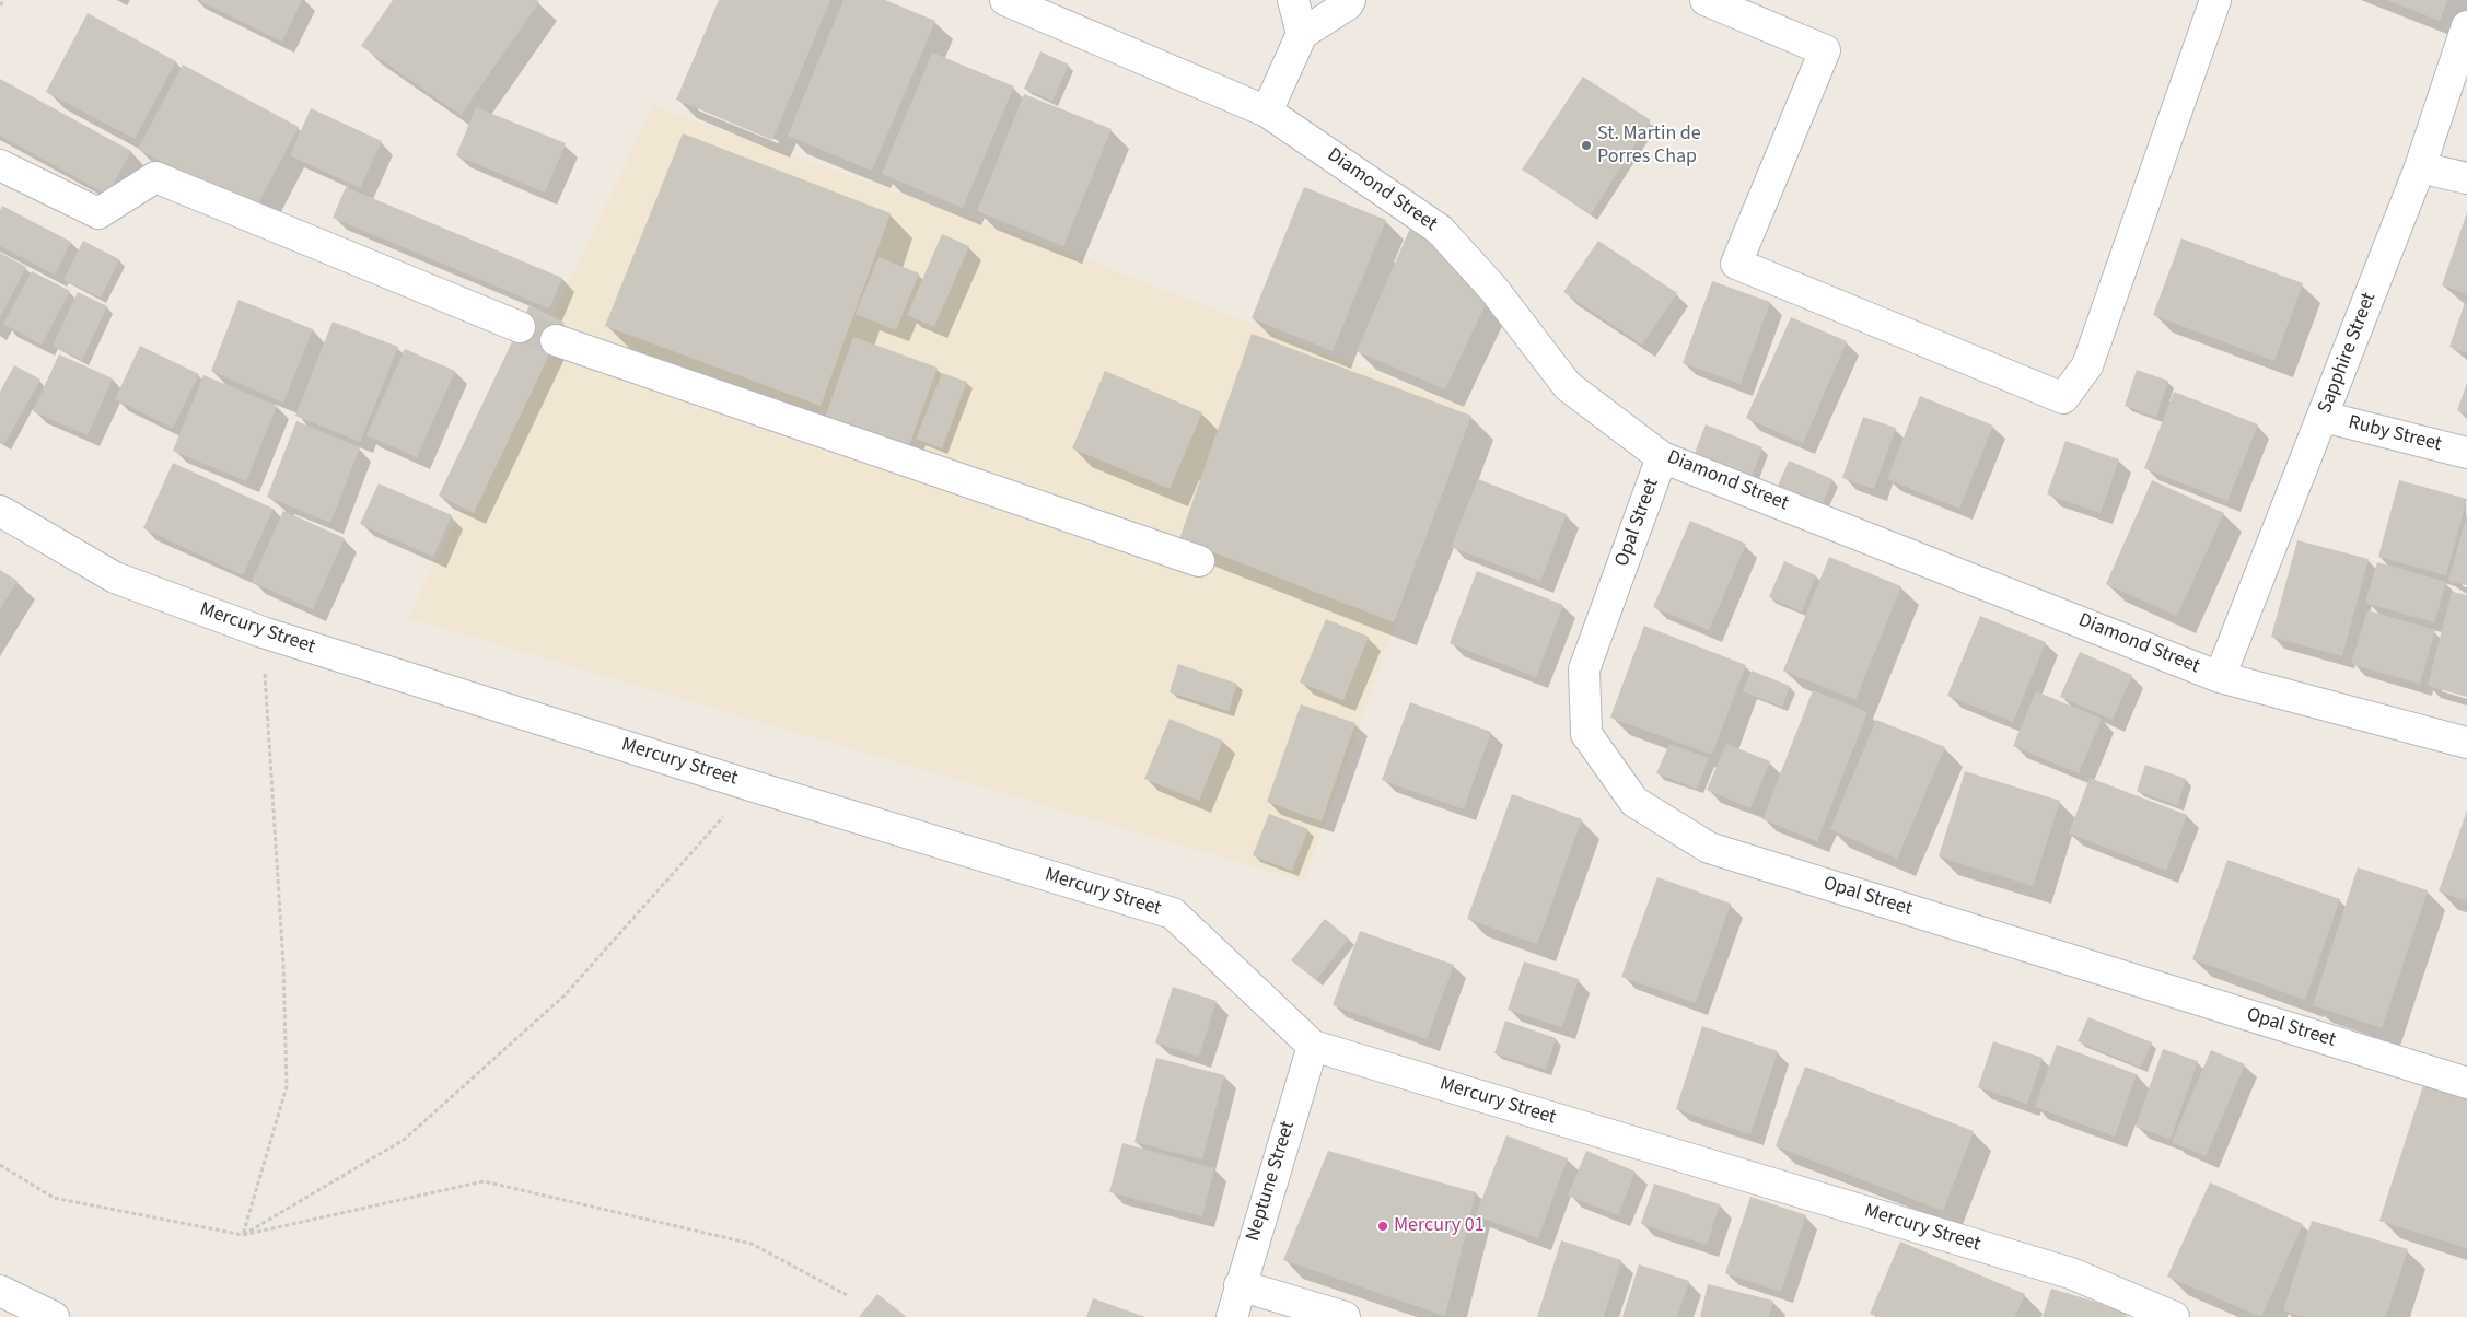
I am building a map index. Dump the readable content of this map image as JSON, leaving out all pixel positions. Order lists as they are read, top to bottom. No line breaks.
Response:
{"streets":{"street":["Diamond Street","Sapphire Street","Ruby Street","Opal Street","Mercury Street","Neptune Street"]},"crossings":[["Diamond Street","Sapphire Street"],["Diamond Street","Opal Street"],["Sapphire Street","Ruby Street"],["Mercury Street","Neptune Street"]],"places":["St. Martin de Porres Chap","Mercury 01"]}
